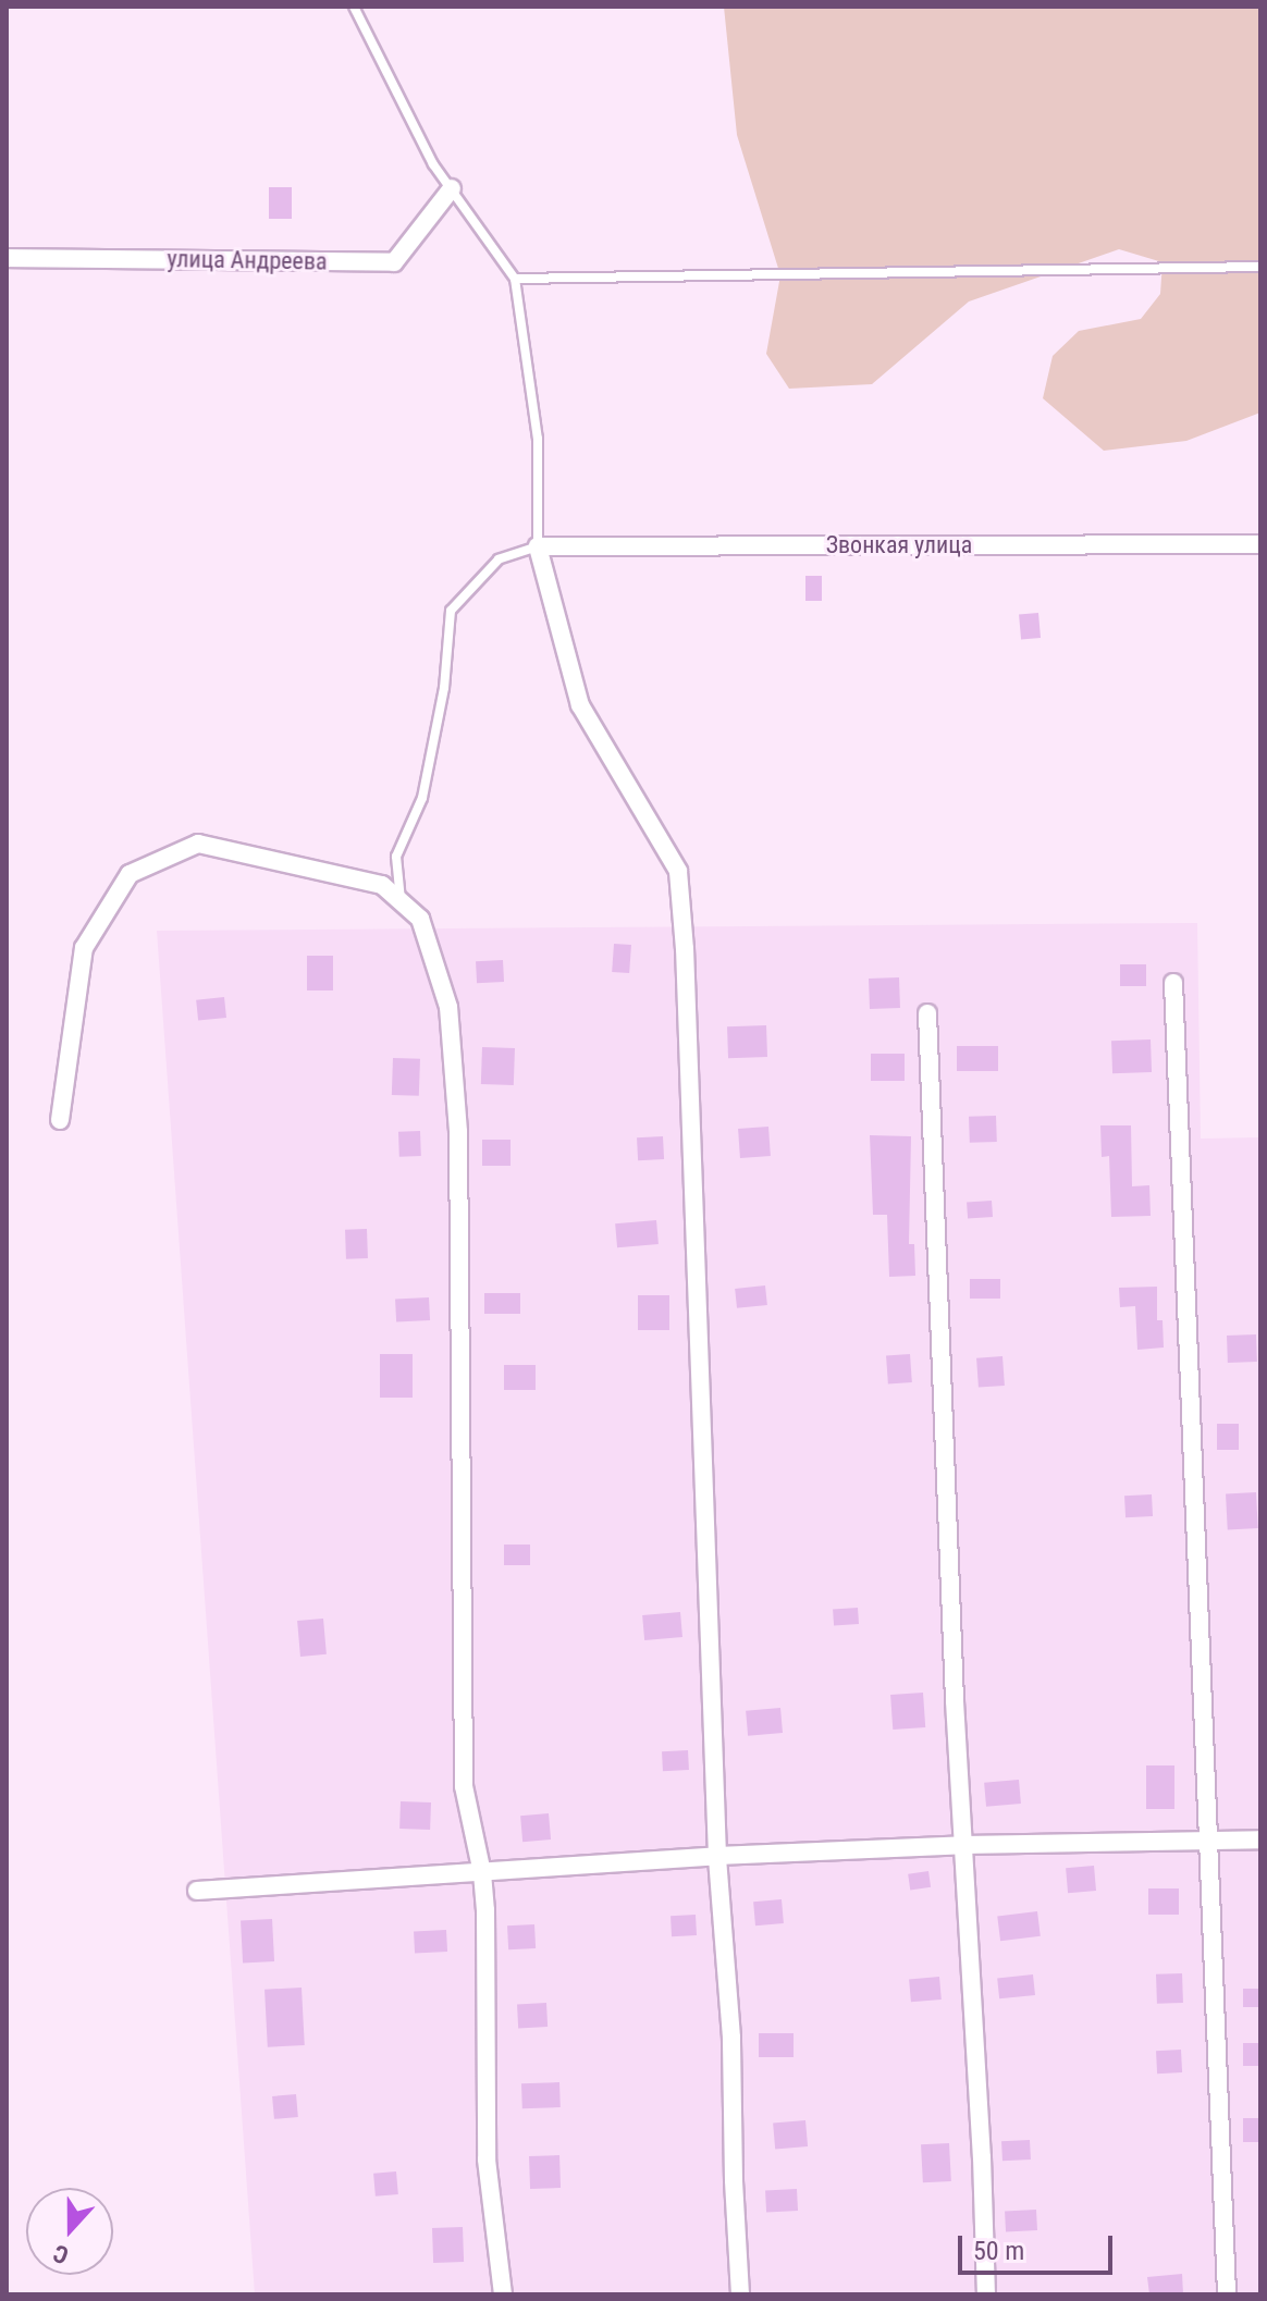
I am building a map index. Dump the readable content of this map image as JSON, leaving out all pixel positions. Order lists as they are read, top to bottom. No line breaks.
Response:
{"streets":{"street":["улица Андреева","Звонкая улица"]},"scale_bar":"50 m","north":"bottom"}
